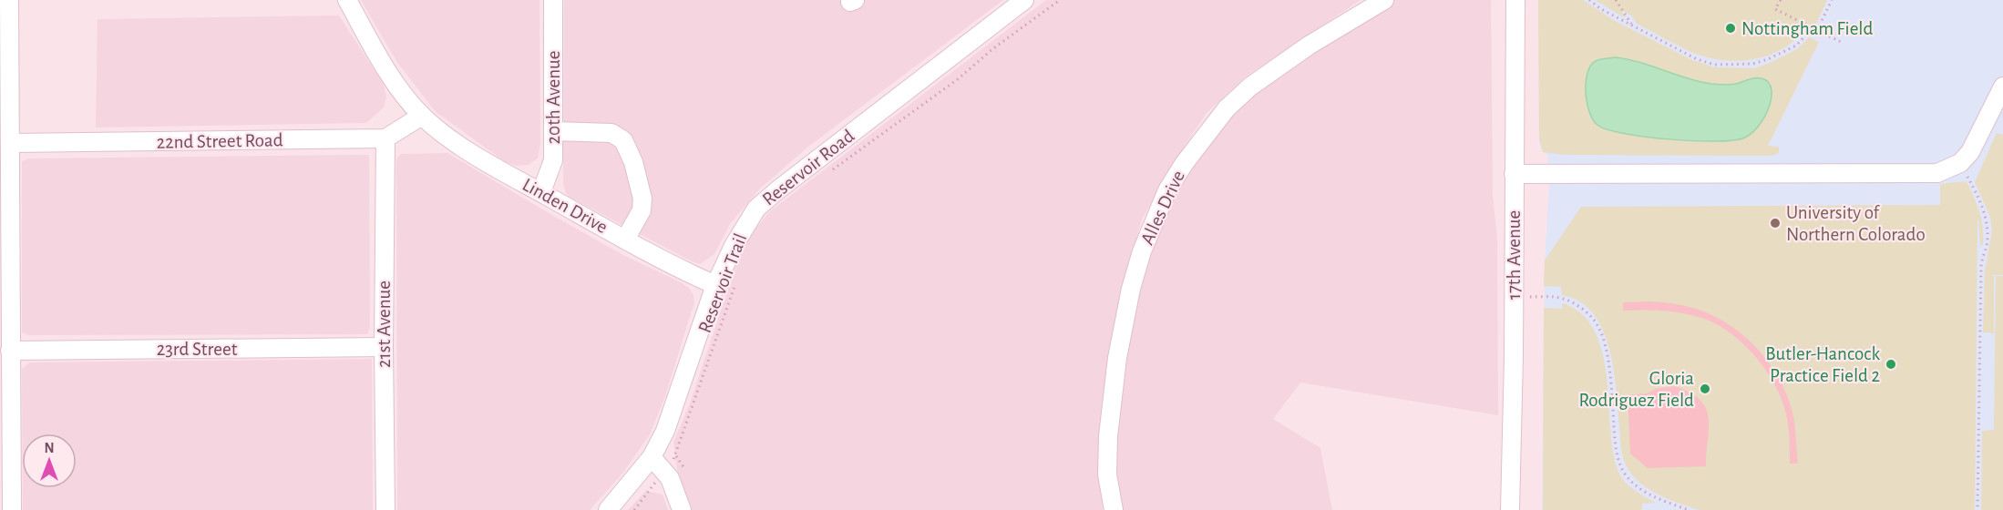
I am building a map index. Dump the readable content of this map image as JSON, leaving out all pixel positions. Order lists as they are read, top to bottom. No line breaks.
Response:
{"streets":{"street":["20th Avenue","22nd Street Road","Reservoir Road","Linden Drive","Alles Drive","17th Avenue","21st Avenue","23rd Street"],"path":["Reservoir Trail"]},"crossings":[["20th Avenue","Linden Drive"],["22nd Street Road","21st Avenue"],["Reservoir Road","Linden Drive"],["21st Avenue","23rd Street"]],"places":["Nottingham Field","University of Northern Colorado","Butler-Hancock Practice Field 2","Gloria Rodriguez Field"],"north":"top"}
